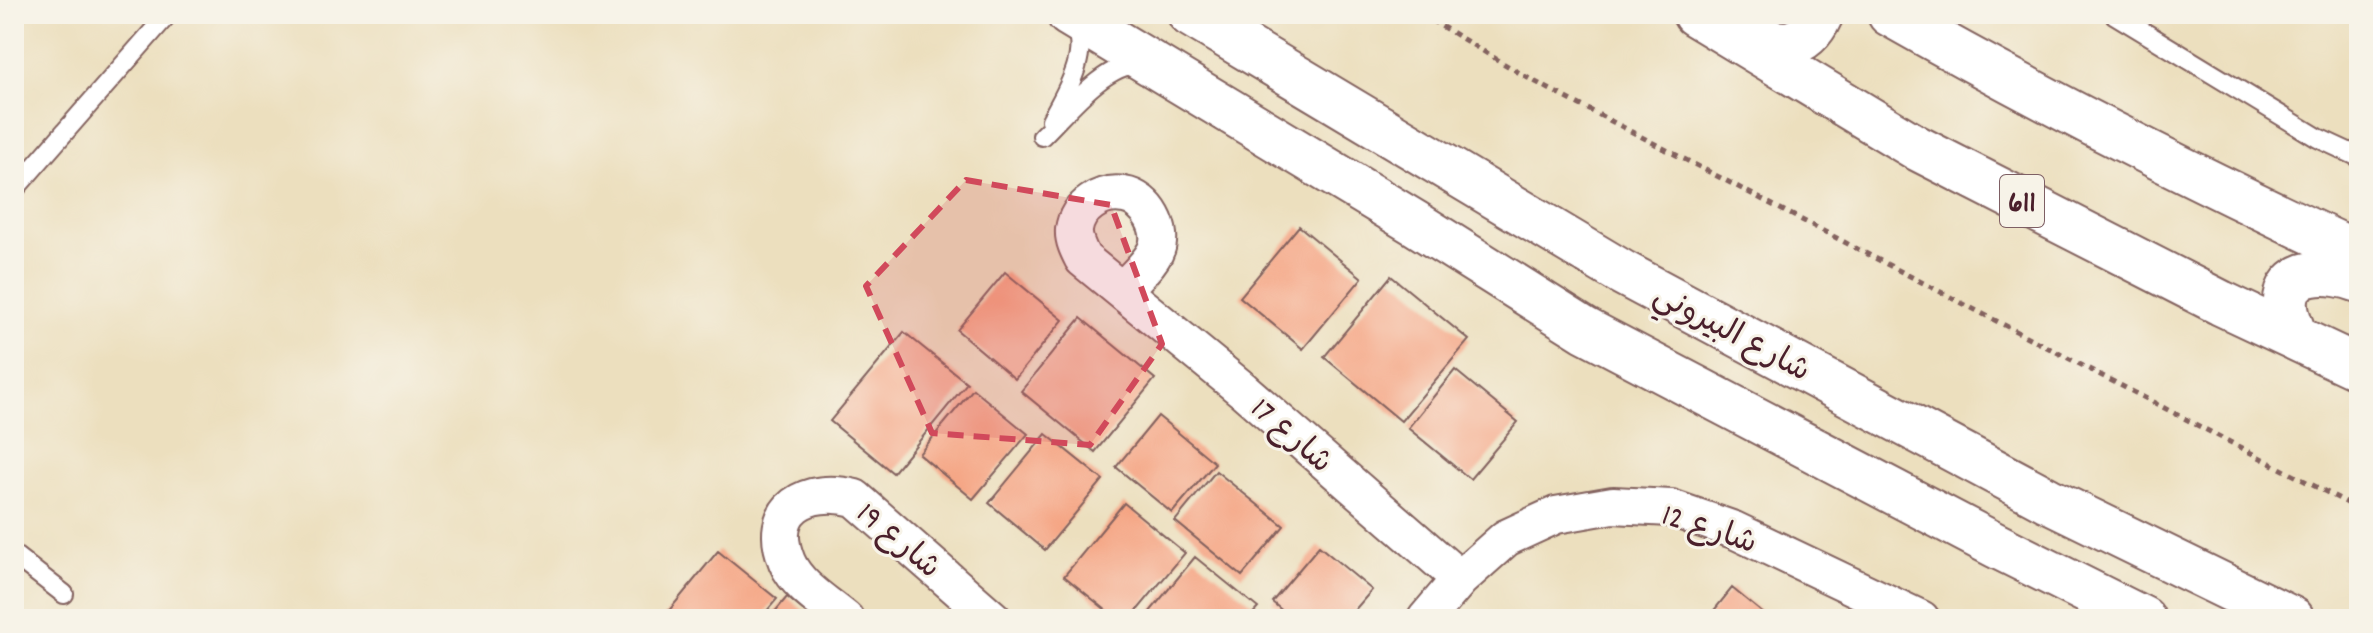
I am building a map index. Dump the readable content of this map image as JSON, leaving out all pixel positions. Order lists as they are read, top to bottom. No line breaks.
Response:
{"streets":{"street":["611","شارع البيروني","شارع 17","شارع 12","شارع 19"]},"crossings":[["شارع 17","شارع 12"]]}
